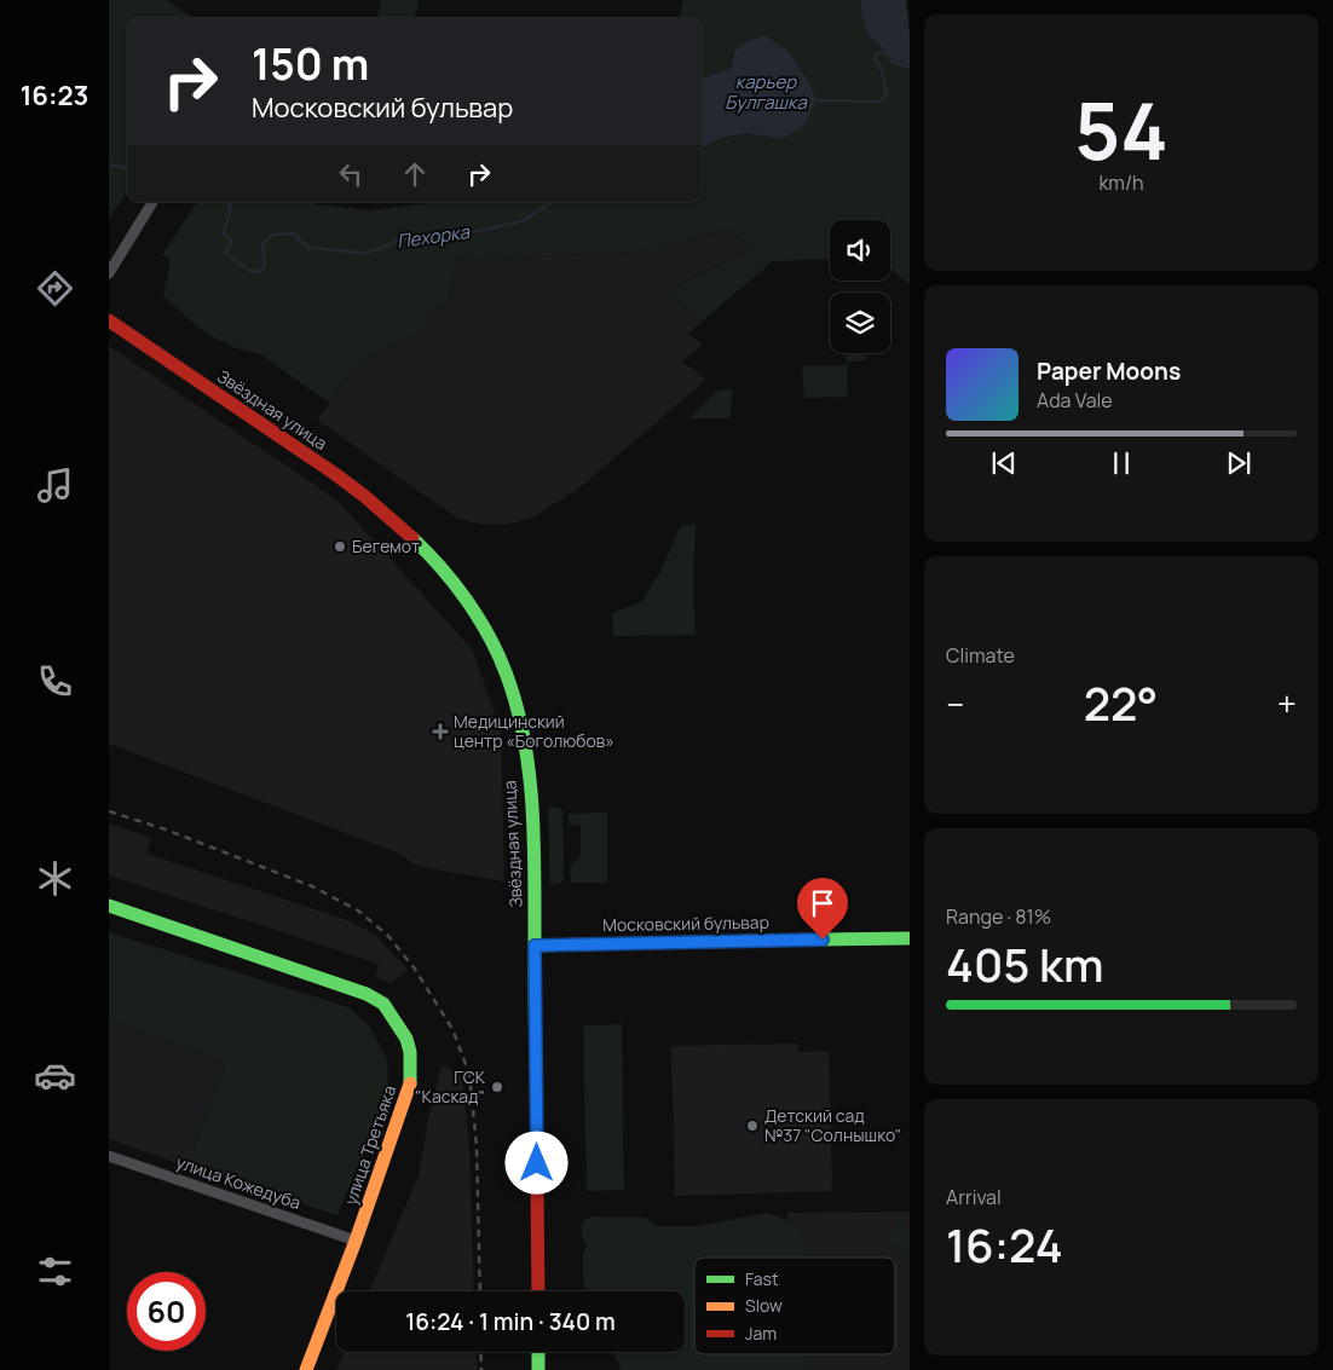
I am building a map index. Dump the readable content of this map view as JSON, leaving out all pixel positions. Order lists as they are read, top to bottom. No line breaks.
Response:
{"streets":{"main road":["Звёздная улица","Московский бульвар","улица Третьяка"],"street":["улица Кожедуба"]},"crossings":[["Звёздная улица","Московский бульвар"],["улица Третьяка","улица Кожедуба"]],"water":["карьер Булгашка","Пехорка"],"places":{"other":["Бегемот","ГСК \"Каскад\"","Детский сад №37 \"Солнышко\""],"health":["Медицинский центр «Боголюбов»"]},"legend":["Fast","Slow","Jam"],"page":{"tabs":"16:23","tile":[["54","km/h"],"Climate",["Range · 81%","405 km"],["Arrival","16:24"]],"turn":["150 m","Московский бульвар"],"song":["Paper Moons","Ada Vale"],"heat":["−","22°","+"],"limit":"60","trip":"16:24 · 1 min · 340 m"}}
